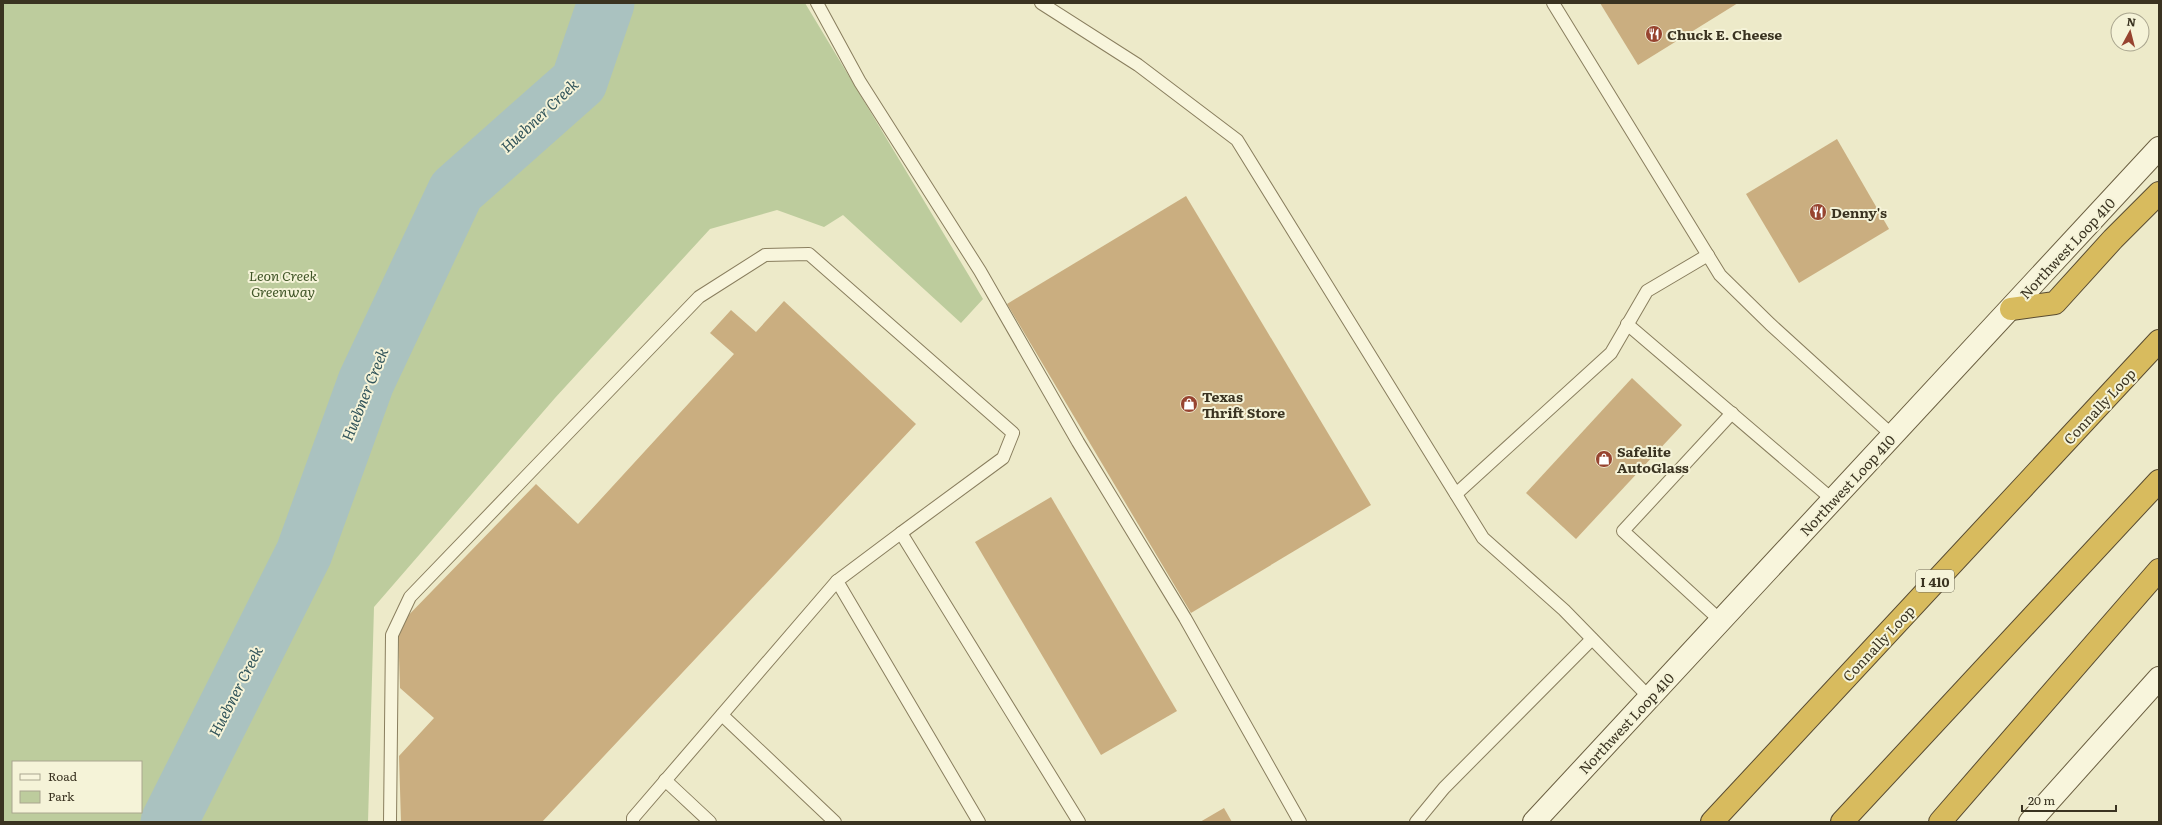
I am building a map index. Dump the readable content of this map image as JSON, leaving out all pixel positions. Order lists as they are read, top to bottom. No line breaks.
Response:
{"streets":{"highway":["Connally Loop","I 410"],"main road":["Northwest Loop 410"]},"water":["Huebner Creek"],"parks":["Leon Creek Greenway"],"places":{"restaurant":["Chuck E. Cheese","Denny's"],"shop":["Texas Thrift Store","Safelite AutoGlass"]},"legend":["Road","Park"],"scale_bar":"20 m","north":"top"}
